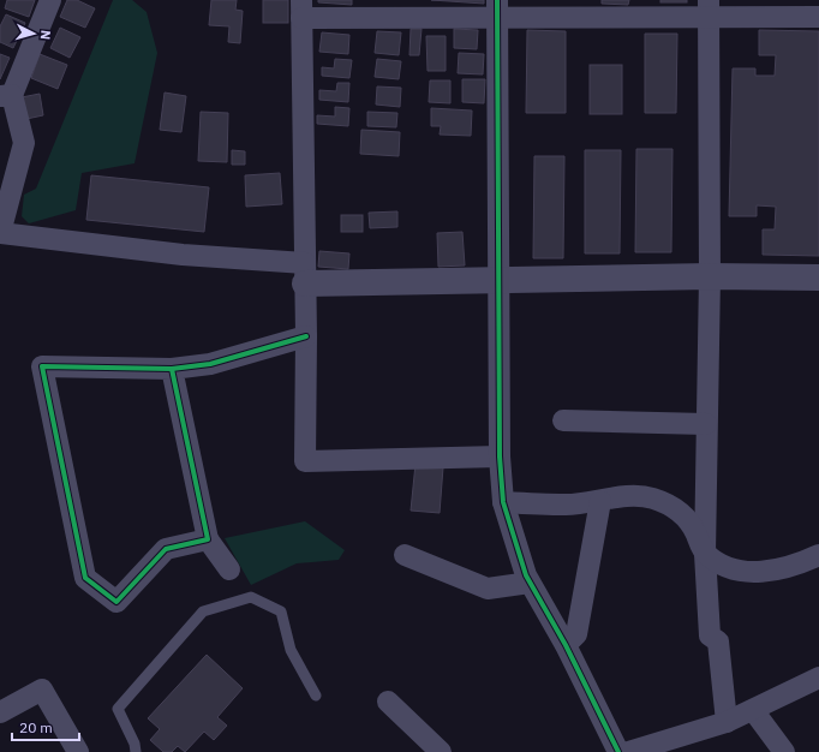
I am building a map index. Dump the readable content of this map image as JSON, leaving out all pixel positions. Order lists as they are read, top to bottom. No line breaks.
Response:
{"scale_bar":"20 m","north":"right"}
